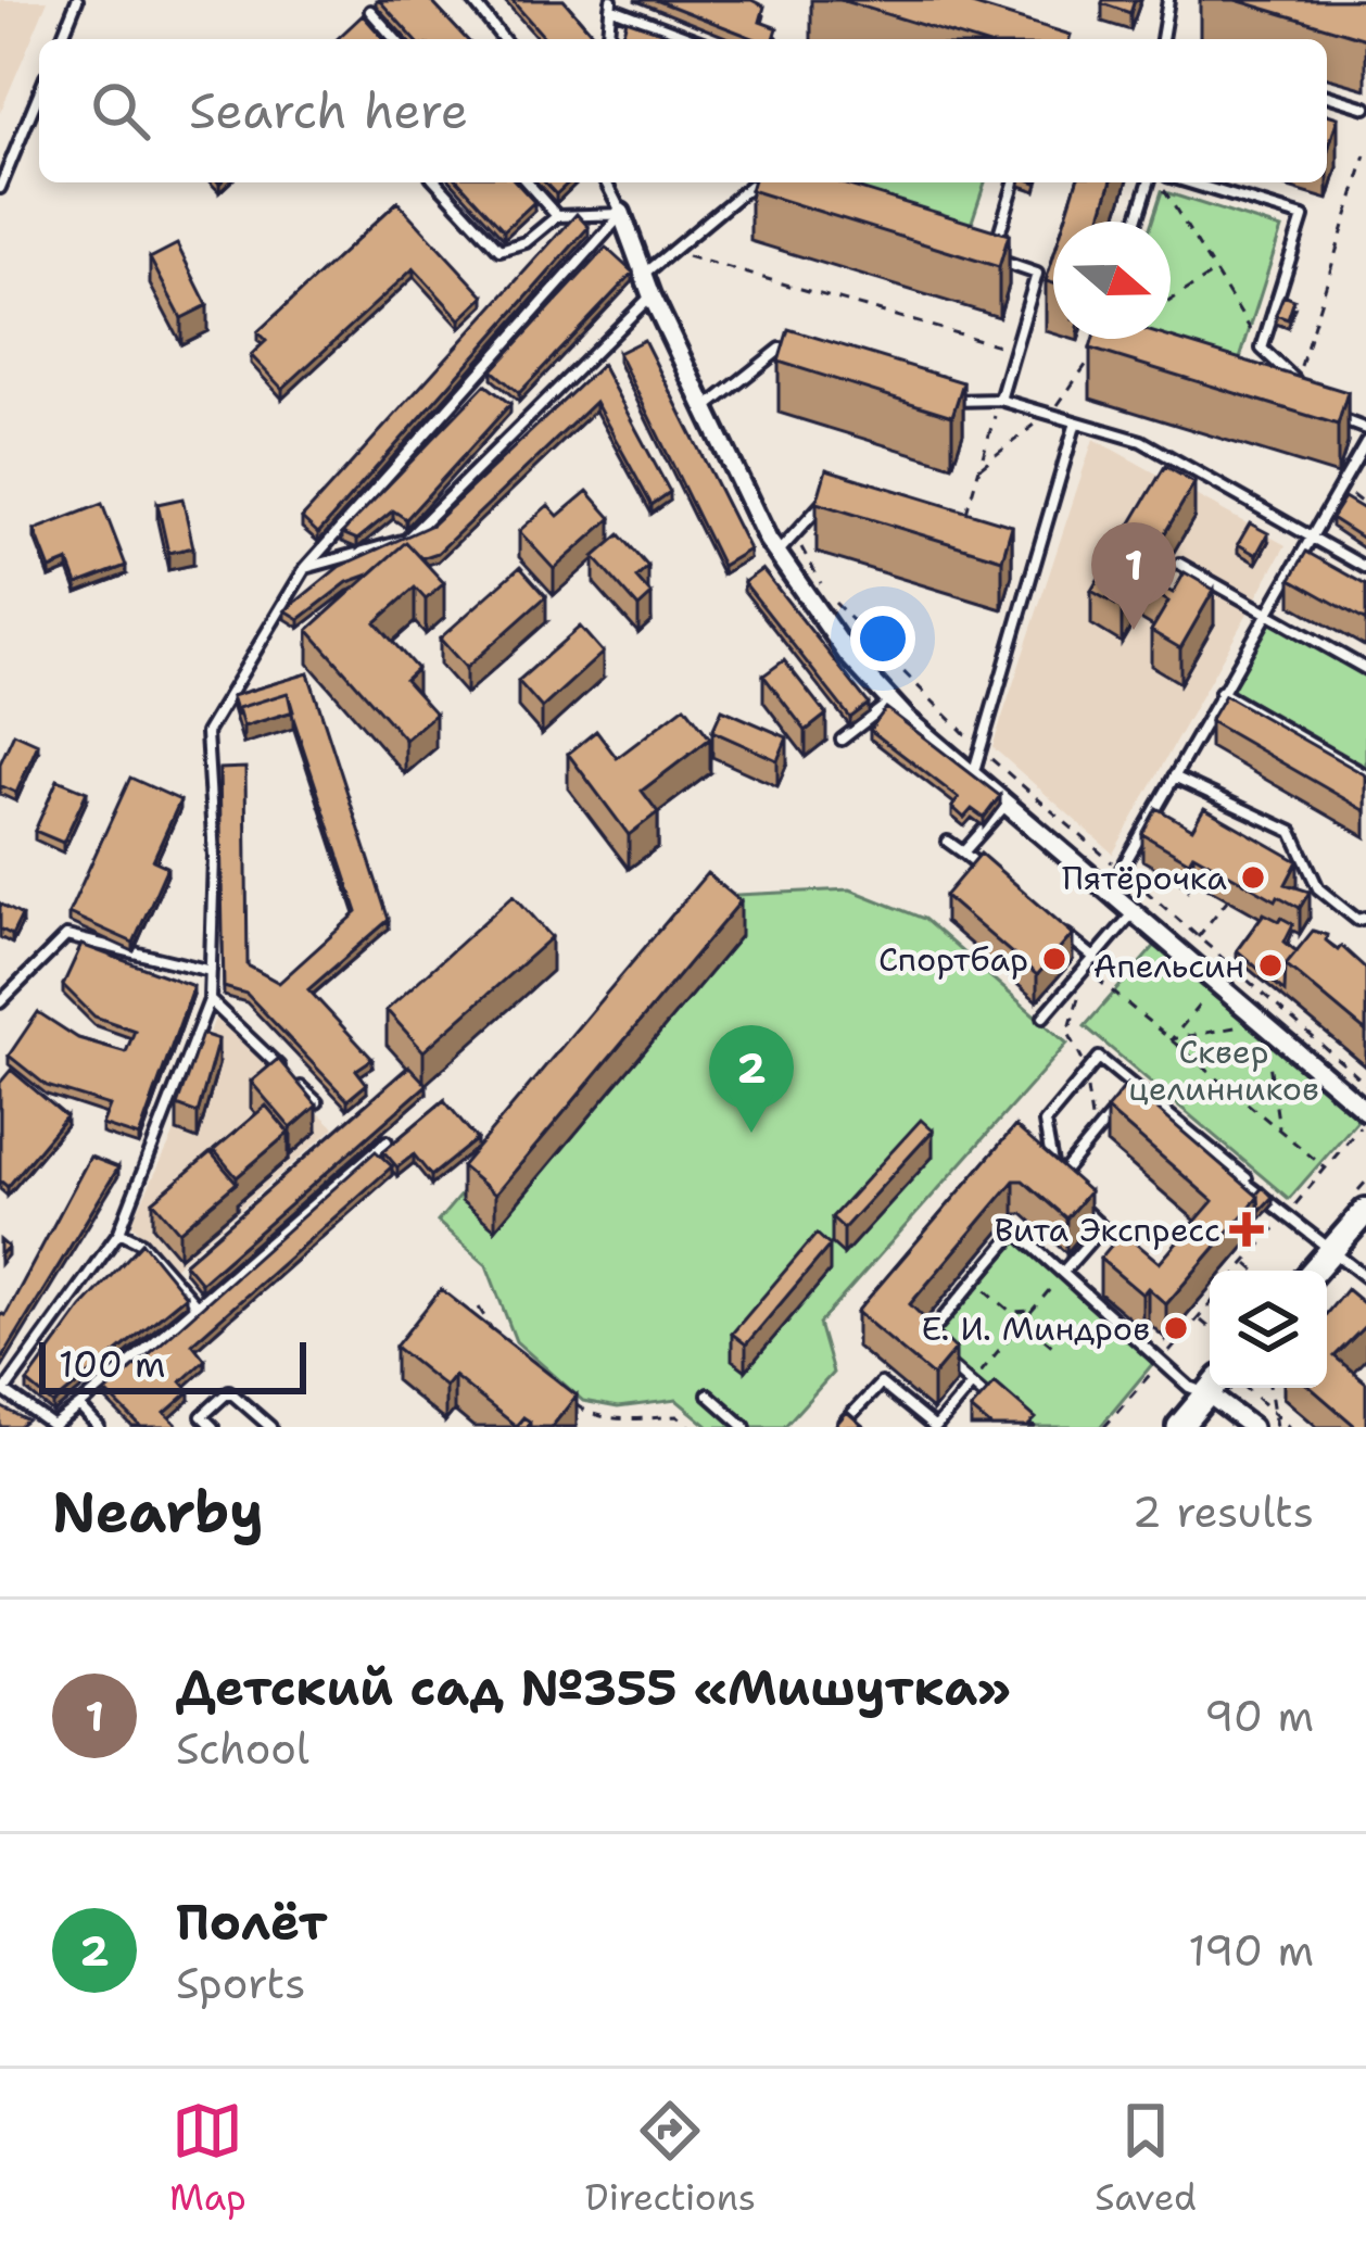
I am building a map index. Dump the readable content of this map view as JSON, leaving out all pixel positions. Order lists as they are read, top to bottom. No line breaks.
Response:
{"parks":["Сквер целинников"],"places":{"other":["Пятёрочка","Спортбар","Апельсин","Е. И. Миндров"],"health":["Вита Экспресс"]},"scale_bar":"100 m","north":"right","page":{"search":"Search here","pins":["1","2"],"scale":"100 m","heading":["Nearby","2 results"],"list":[{"mark":"1","name":"Детский сад №355 «Мишутка»","note":"School","value":"90 m"},{"mark":"2","name":"Полёт","note":"Sports","value":"190 m"}],"nav":["Map","Directions","Saved"]}}
